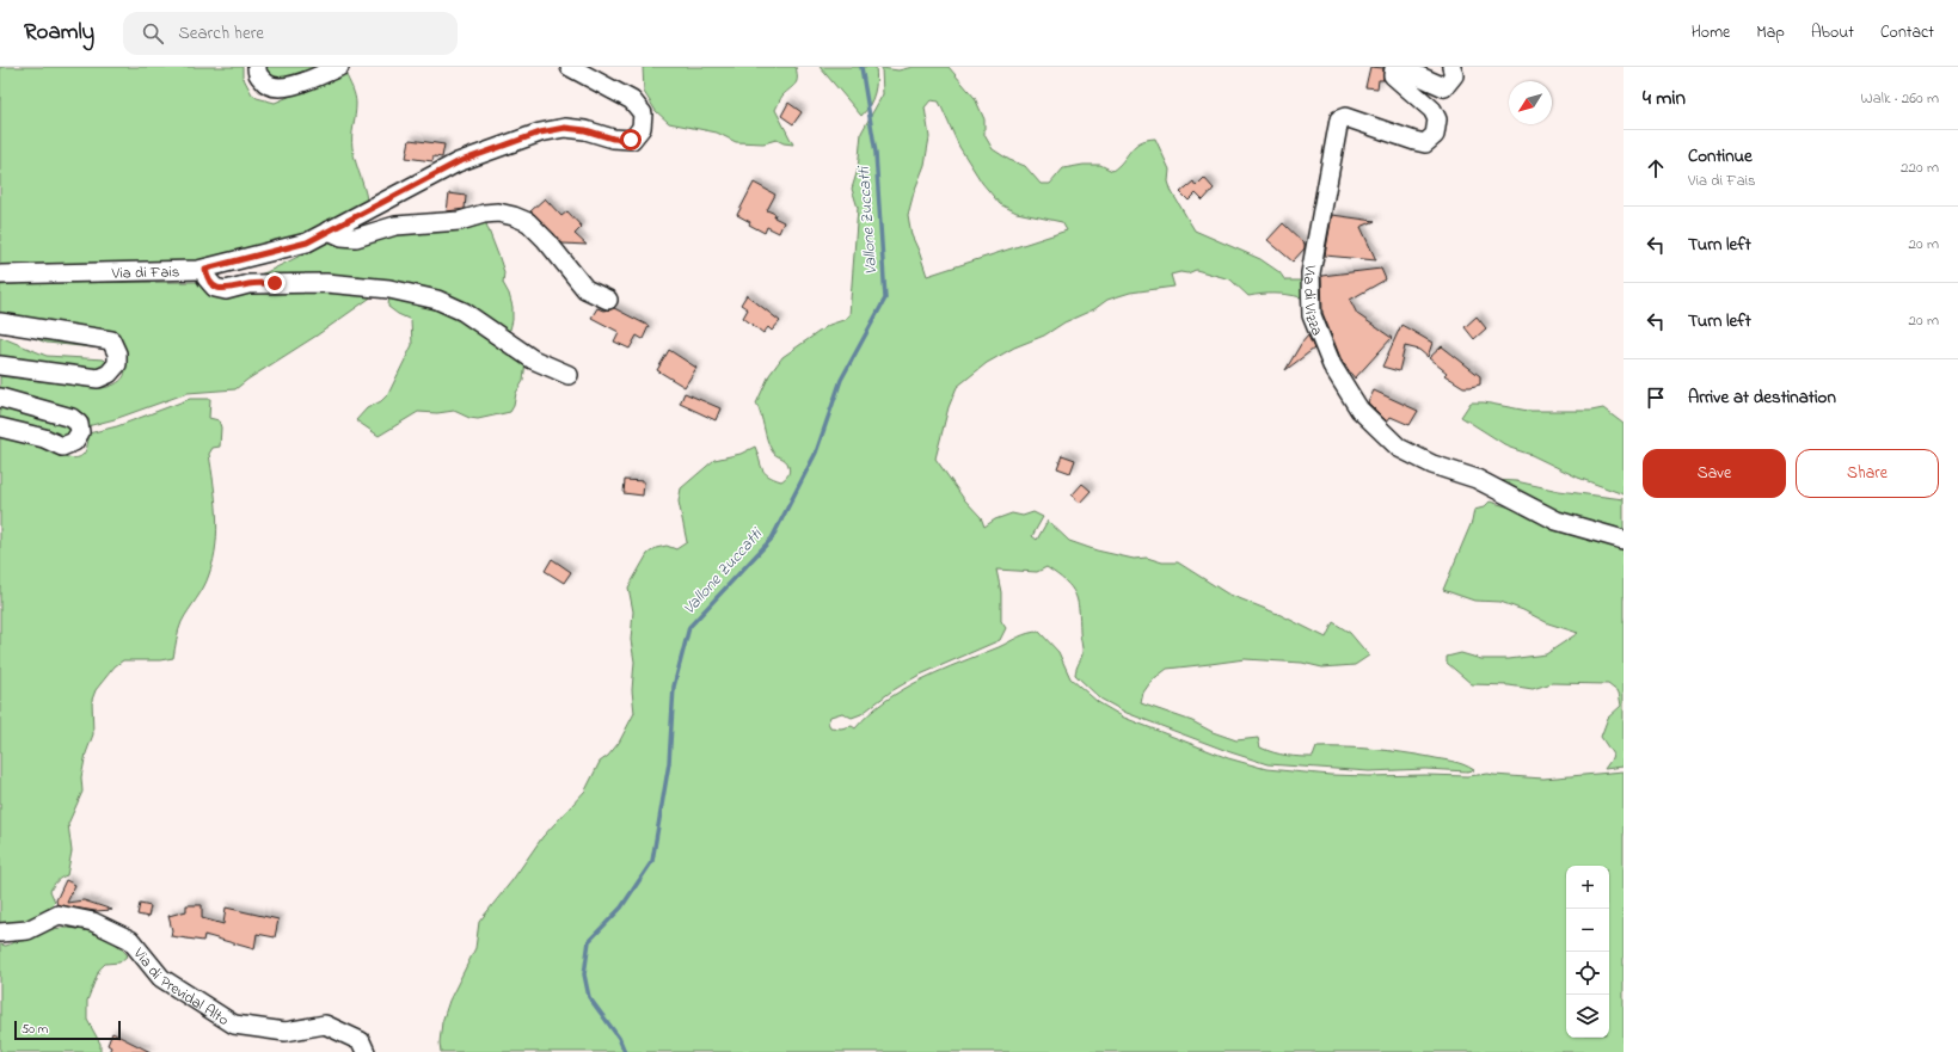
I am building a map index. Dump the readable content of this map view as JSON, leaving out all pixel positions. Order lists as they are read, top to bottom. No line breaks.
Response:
{"streets":{"street":["Via di Fais","Via di Vizza","Via di Previdal Alto"]},"water":["Vallone Zuccatti"],"scale_bar":"50 m","north":"bottom left","page":{"header":"Roamly","search":"Search here","nav":["Home","Map","About","Contact"],"heading":["4 min","Walk · 260 m"],"list":[["Continue","Via di Fais","220 m"],["Turn left","20 m"],["Turn left","20 m"],"Arrive at destination"],"buttons":["Save","Share"],"map_buttons":["+","−"],"scale":"50 m"}}
